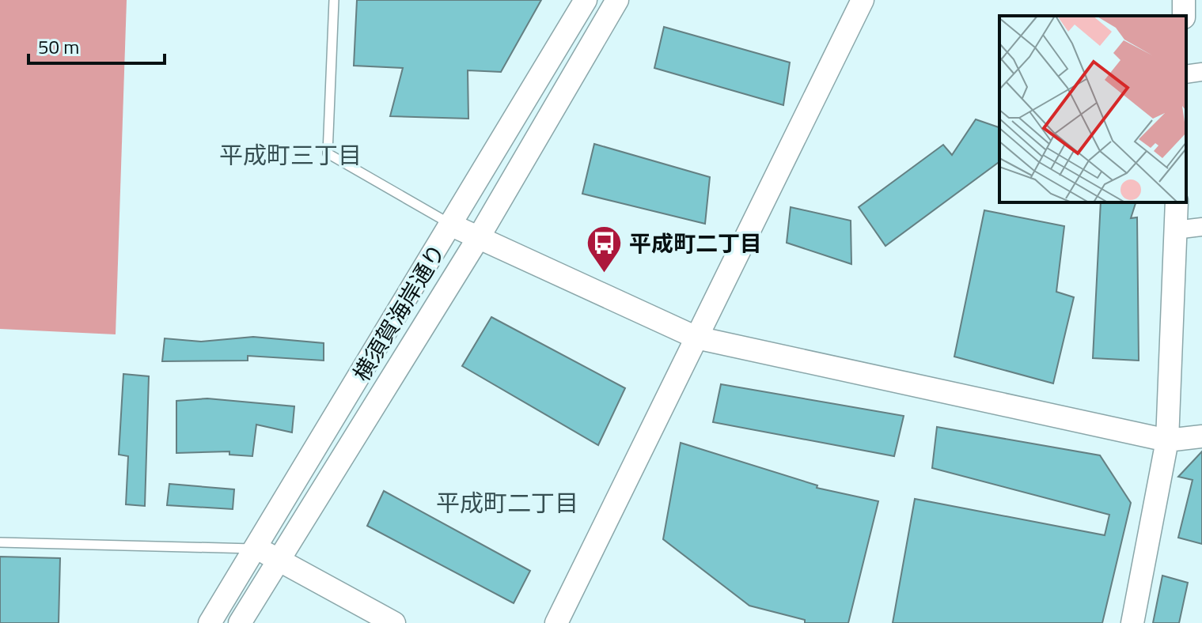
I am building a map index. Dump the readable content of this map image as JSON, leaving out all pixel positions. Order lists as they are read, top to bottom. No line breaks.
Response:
{"streets":{"street":["横須賀海岸通り"]},"districts":["平成町三丁目","平成町二丁目"],"places":{"bus stop":["平成町二丁目"]},"scale_bar":"50 m"}
